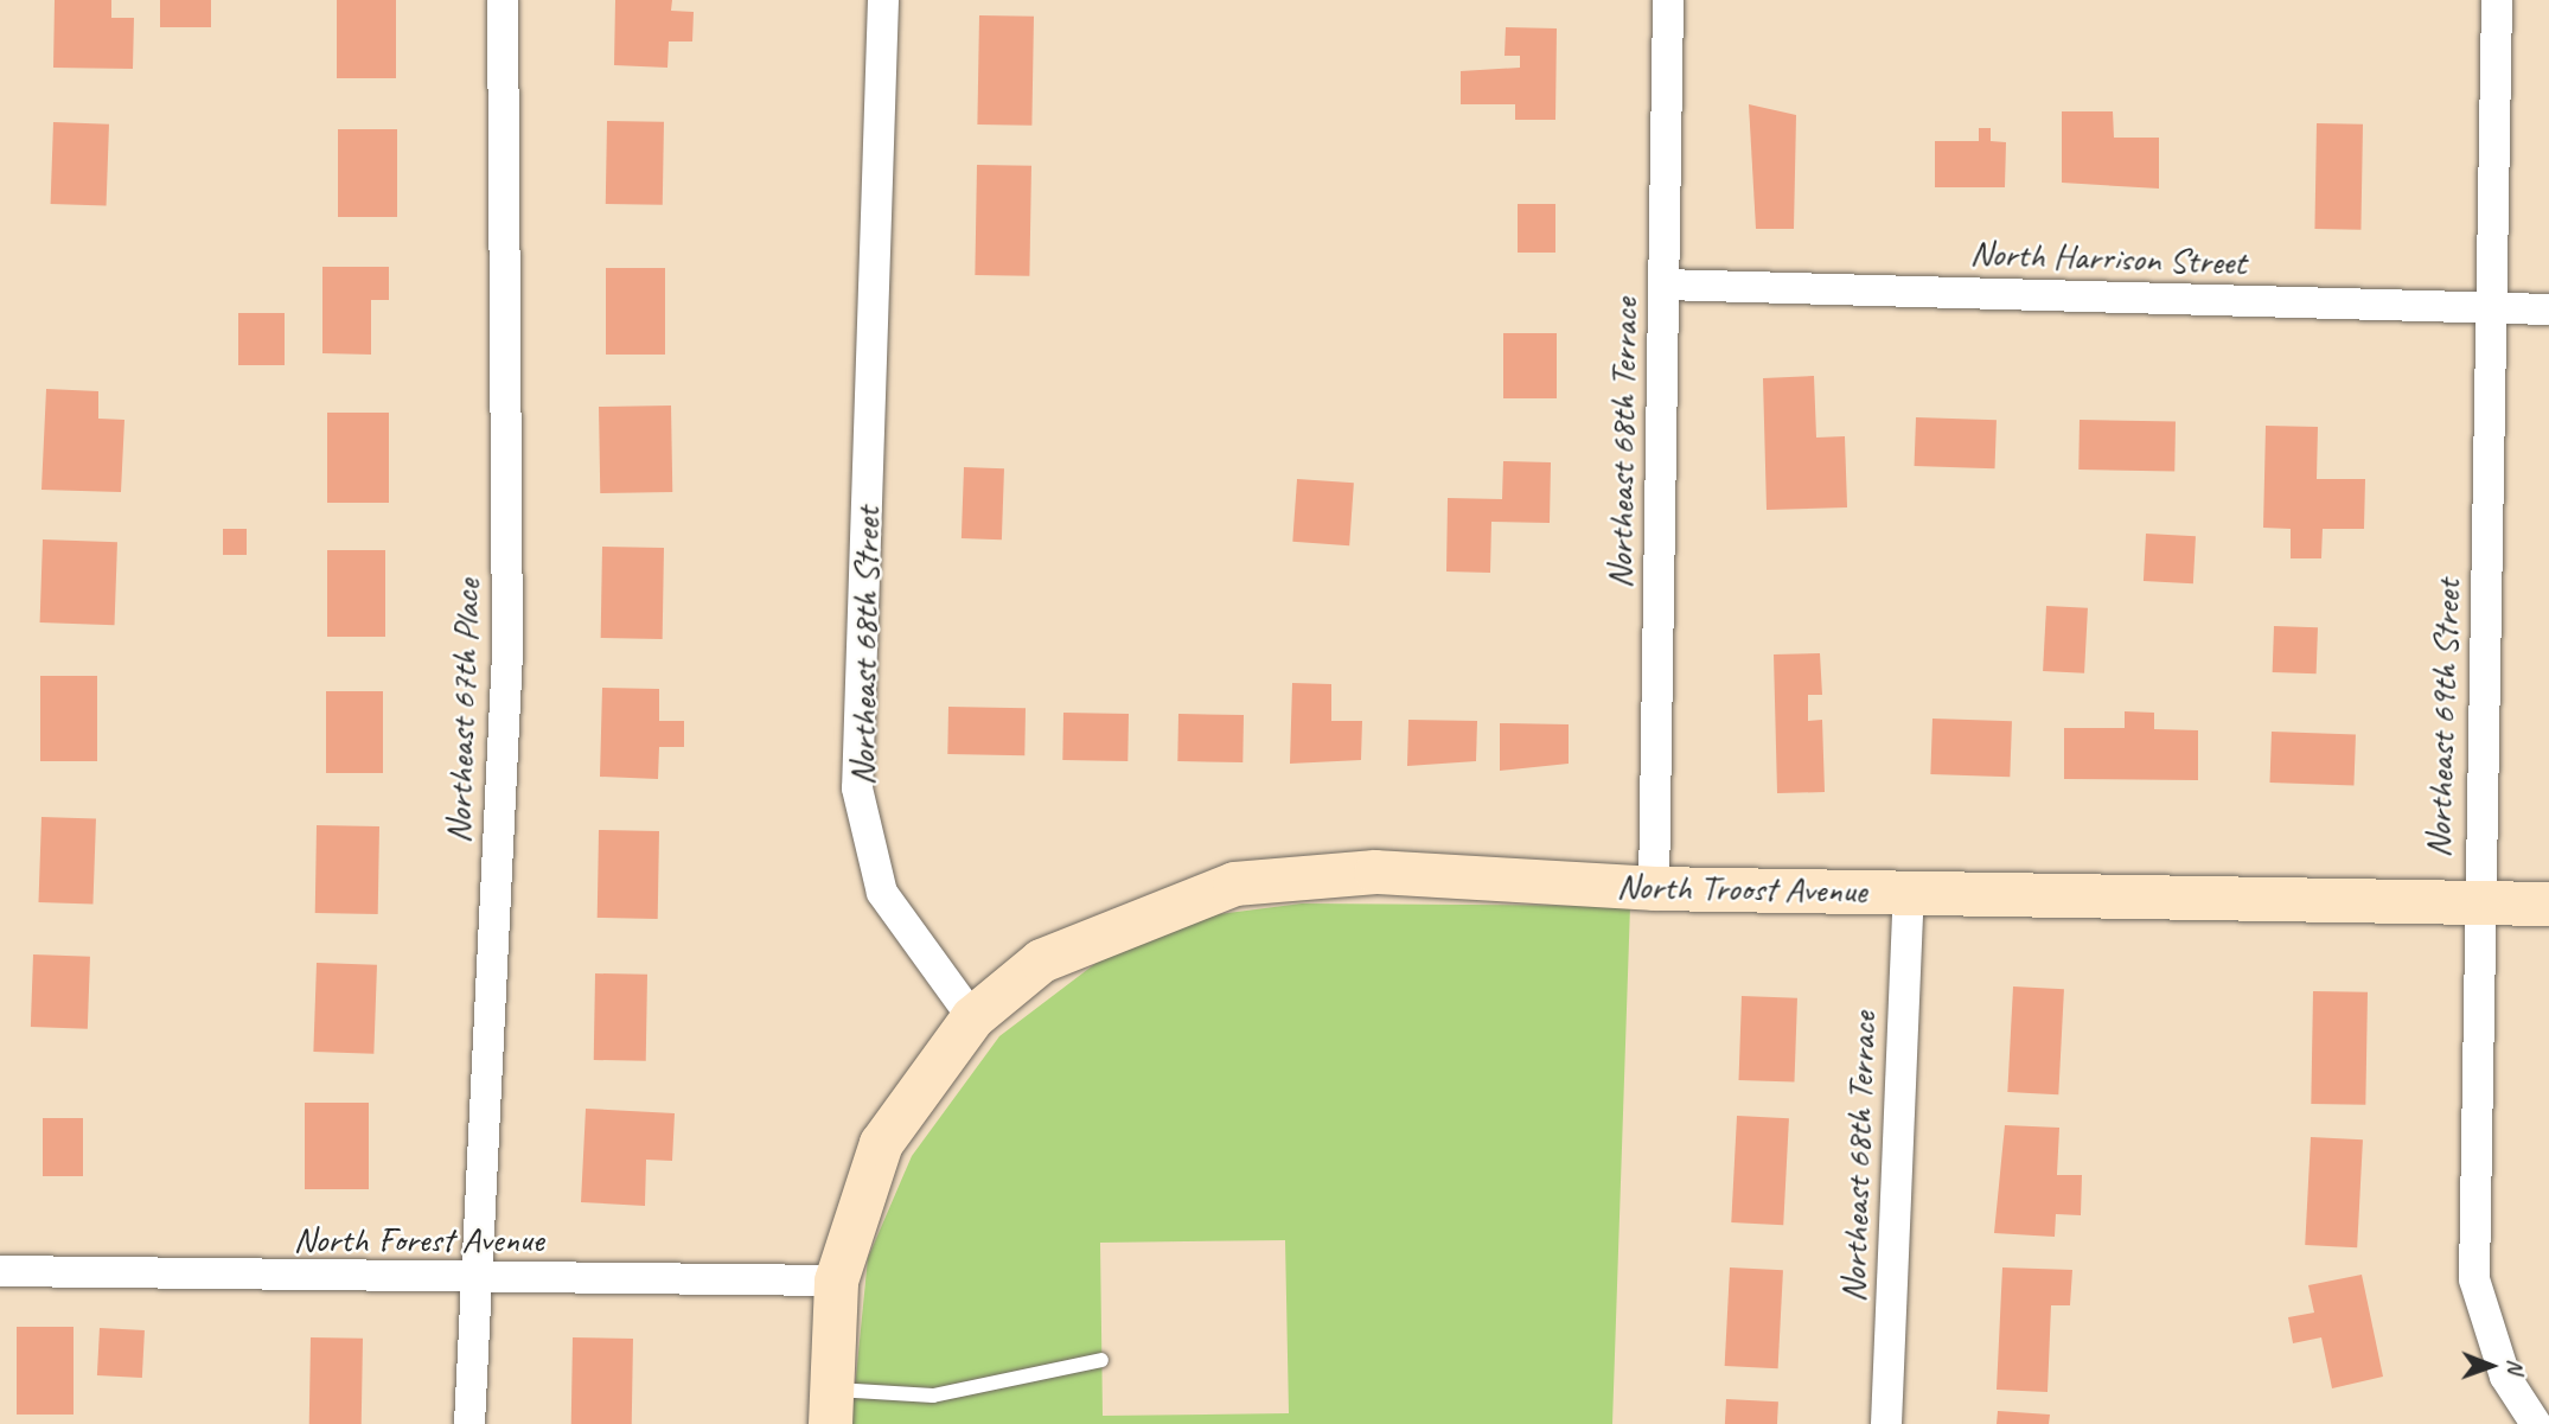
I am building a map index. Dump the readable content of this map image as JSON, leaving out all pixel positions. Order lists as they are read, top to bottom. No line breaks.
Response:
{"streets":{"street":["North Harrison Street","Northeast 68th Terrace","Northeast 68th Street","Northeast 67th Place","Northeast 69th Street","North Troost Avenue","North Forest Avenue"]},"crossings":[["North Harrison Street","Northeast 68th Terrace"],["North Harrison Street","Northeast 69th Street"],["Northeast 68th Terrace","North Troost Avenue"],["Northeast 68th Street","North Troost Avenue"],["Northeast 67th Place","North Forest Avenue"],["Northeast 69th Street","North Troost Avenue"]],"north":"right"}
